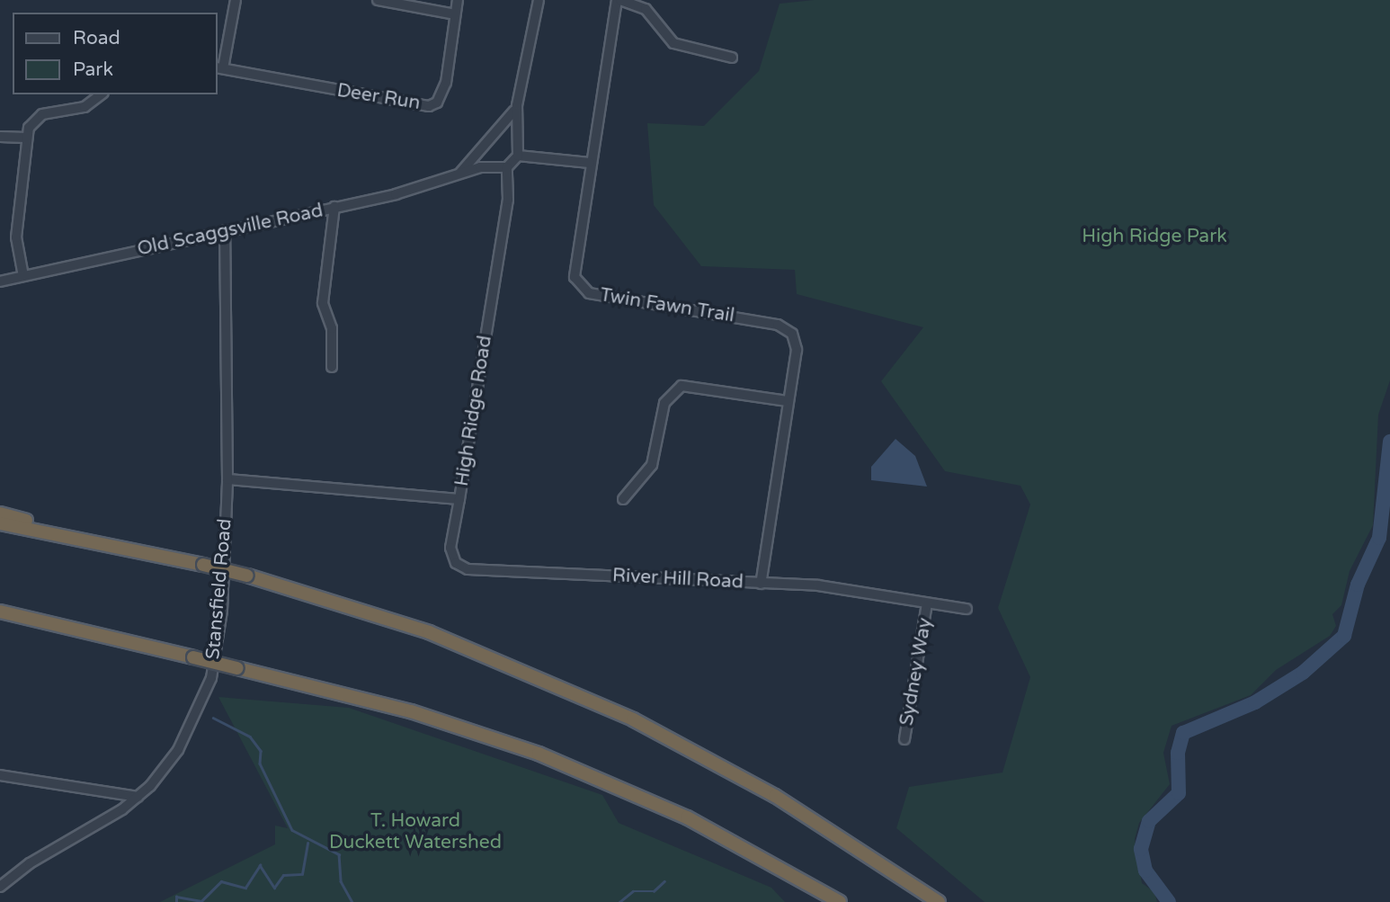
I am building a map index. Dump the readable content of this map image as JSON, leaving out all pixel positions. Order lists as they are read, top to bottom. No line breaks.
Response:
{"streets":{"street":["Deer Run","Old Scaggsville Road","Twin Fawn Trail","High Ridge Road","River Hill Road","Stansfield Road","Sydney Way"]},"crossings":[["Old Scaggsville Road","High Ridge Road"],["Old Scaggsville Road","Stansfield Road"],["Twin Fawn Trail","River Hill Road"],["High Ridge Road","River Hill Road"],["High Ridge Road","Stansfield Road"],["River Hill Road","Sydney Way"]],"parks":["High Ridge Park","T. Howard Duckett Watershed"],"legend":["Road","Park"]}
